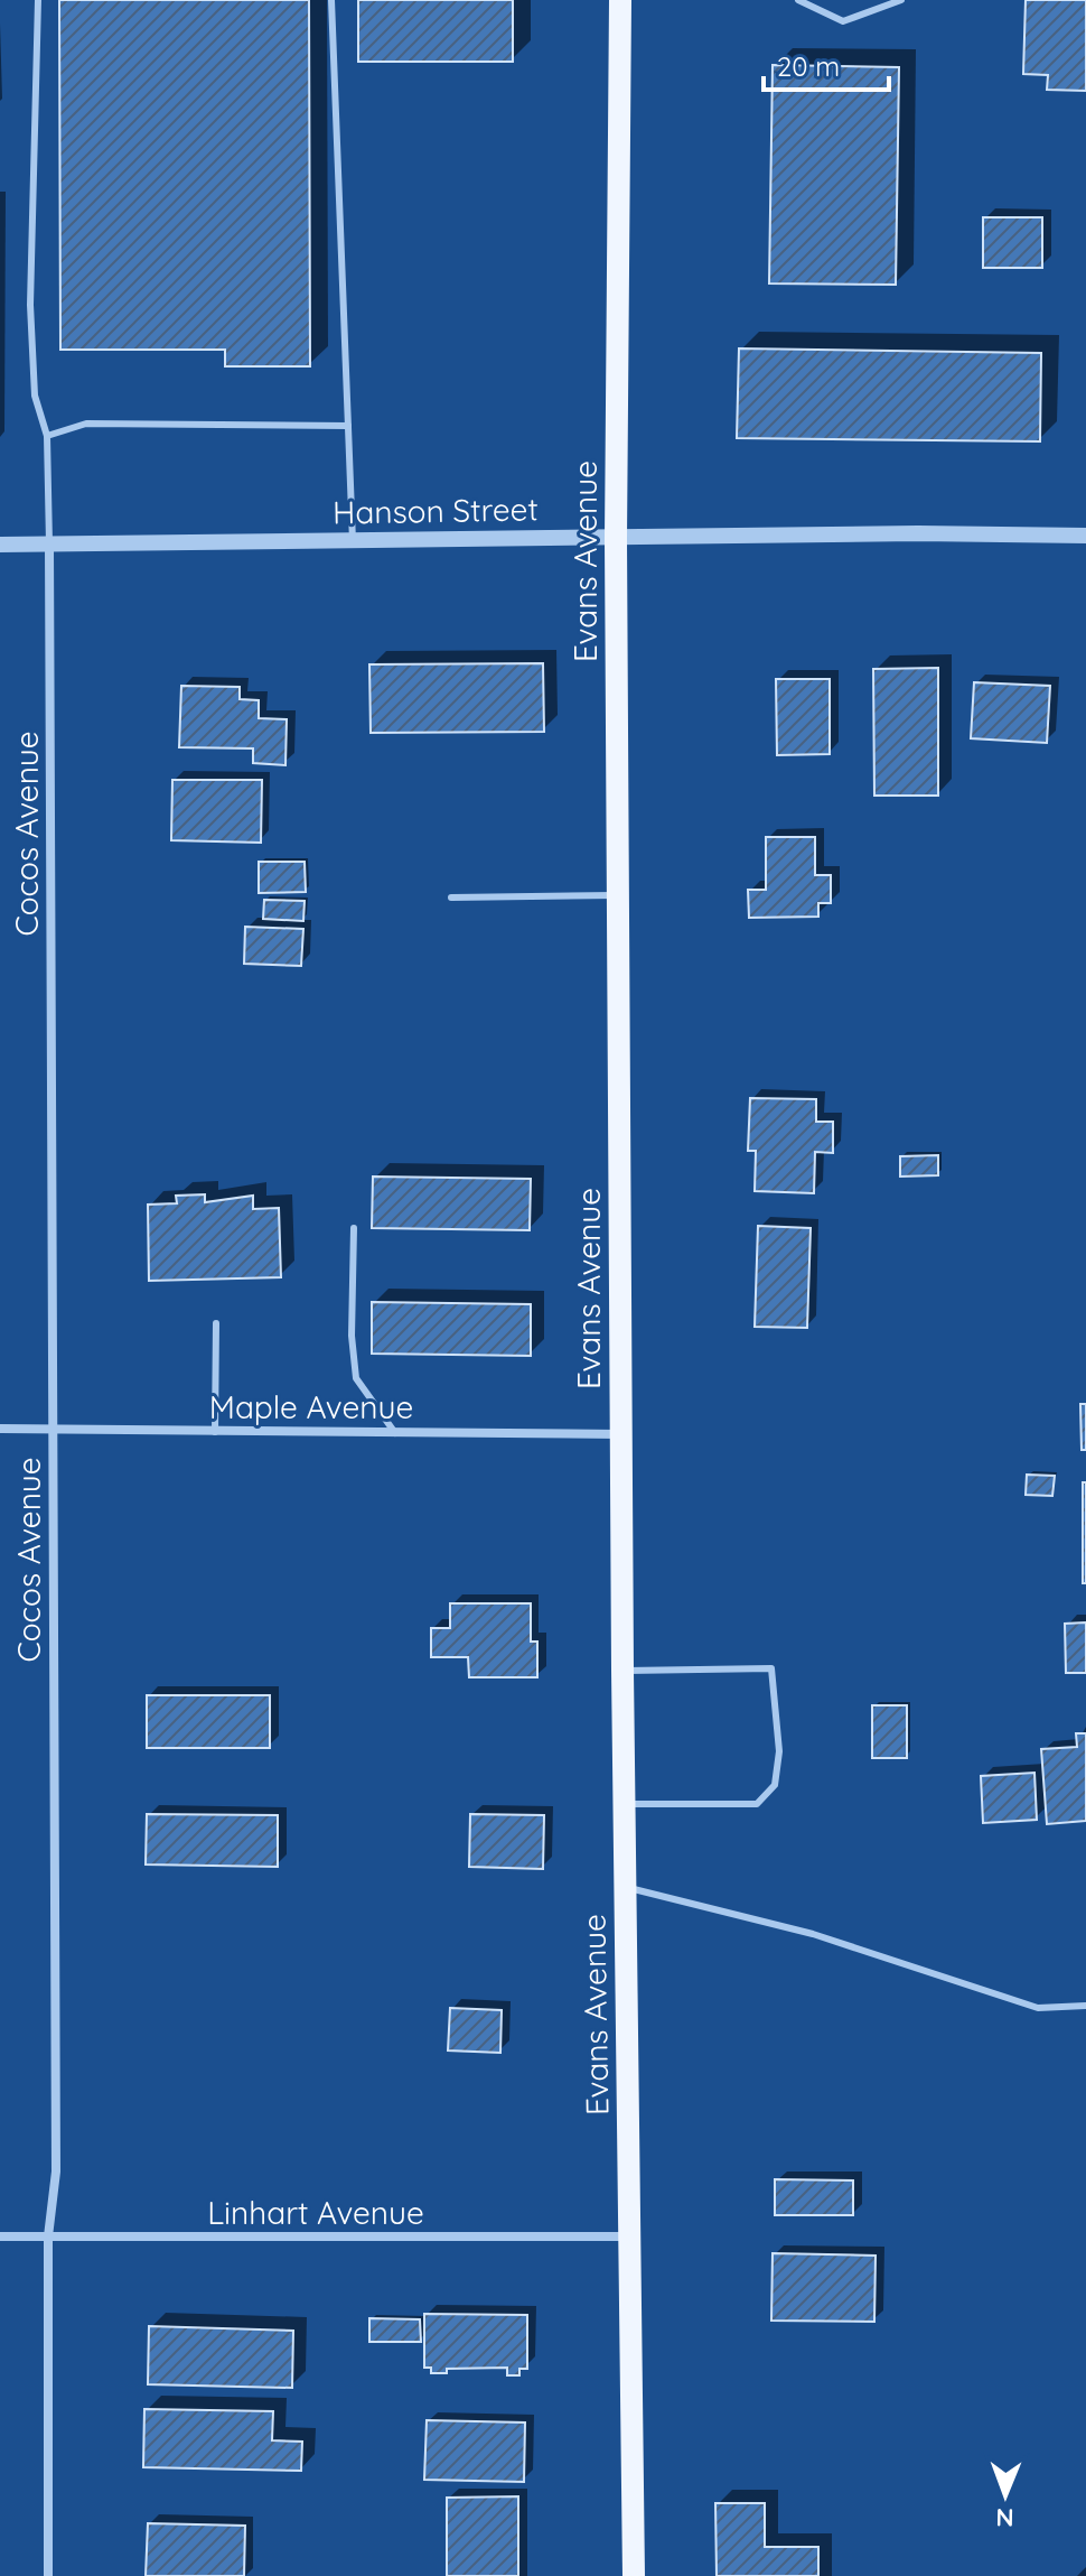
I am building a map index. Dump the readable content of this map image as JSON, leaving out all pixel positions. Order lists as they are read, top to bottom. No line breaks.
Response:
{"streets":{"main road":["Evans Avenue"],"street":["Hanson Street","Cocos Avenue","Maple Avenue","Linhart Avenue"]},"crossings":[["Hanson Street","Evans Avenue"],["Hanson Street","Cocos Avenue"],["Evans Avenue","Maple Avenue"],["Evans Avenue","Linhart Avenue"],["Cocos Avenue","Maple Avenue"],["Cocos Avenue","Linhart Avenue"]],"scale_bar":"20 m","north":"bottom"}
